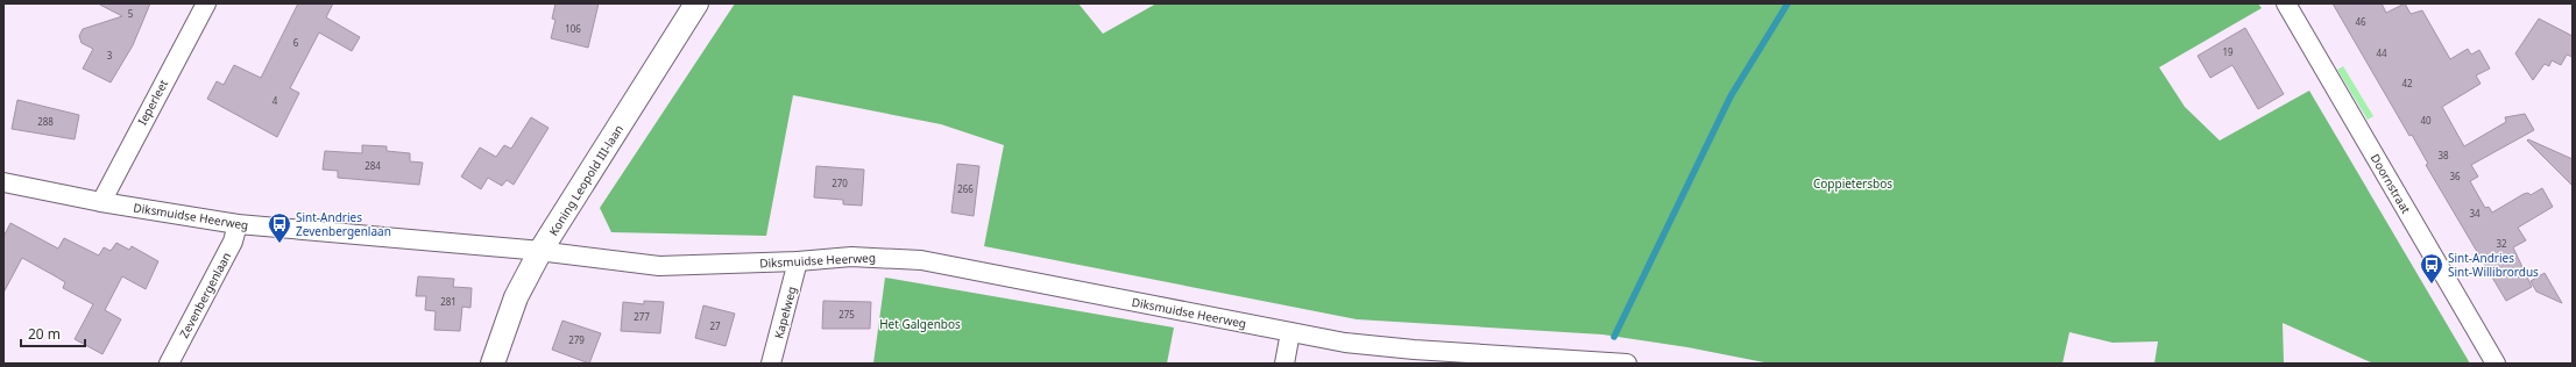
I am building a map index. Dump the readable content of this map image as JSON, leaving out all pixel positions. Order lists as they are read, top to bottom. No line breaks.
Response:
{"streets":{"street":["Ieperleet","Koning Leopold III-laan","Doornstraat","Diksmuidse Heerweg","Zevenbergenlaan","Kapelweg"]},"crossings":[["Ieperleet","Diksmuidse Heerweg"],["Koning Leopold III-laan","Diksmuidse Heerweg"],["Diksmuidse Heerweg","Zevenbergenlaan"],["Diksmuidse Heerweg","Kapelweg"]],"parks":["Coppietersbos","Het Galgenbos"],"places":{"bus stop":["Sint-Andries Zevenbergenlaan","Sint-Andries Sint-Willibrordus"]},"house_numbers":["5","46","106","6","19","44","3","42","4","40","288","38","284","36","270","266","34","32","281","275","277","27","279"],"scale_bar":"20 m"}
